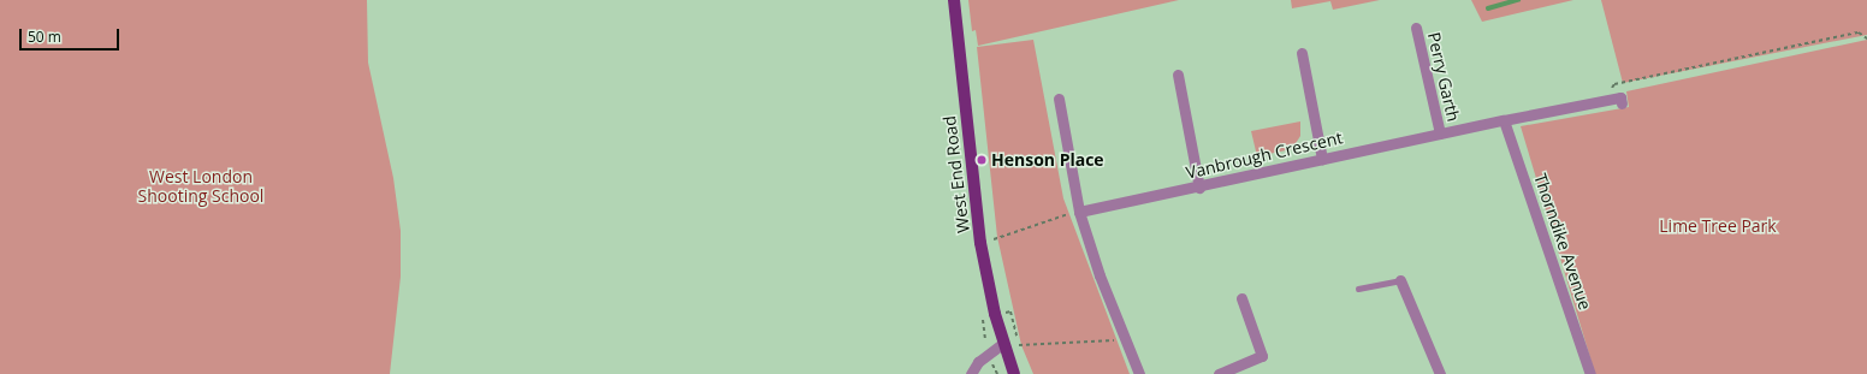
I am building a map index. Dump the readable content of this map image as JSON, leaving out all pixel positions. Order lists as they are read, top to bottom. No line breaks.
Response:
{"streets":{"main road":["West End Road"],"street":["Perry Garth","Vanbrough Crescent","Thorndike Avenue"]},"crossings":[["Perry Garth","Vanbrough Crescent"],["Vanbrough Crescent","Thorndike Avenue"]],"parks":["West London Shooting School","Lime Tree Park"],"places":["Henson Place"],"scale_bar":"50 m"}
